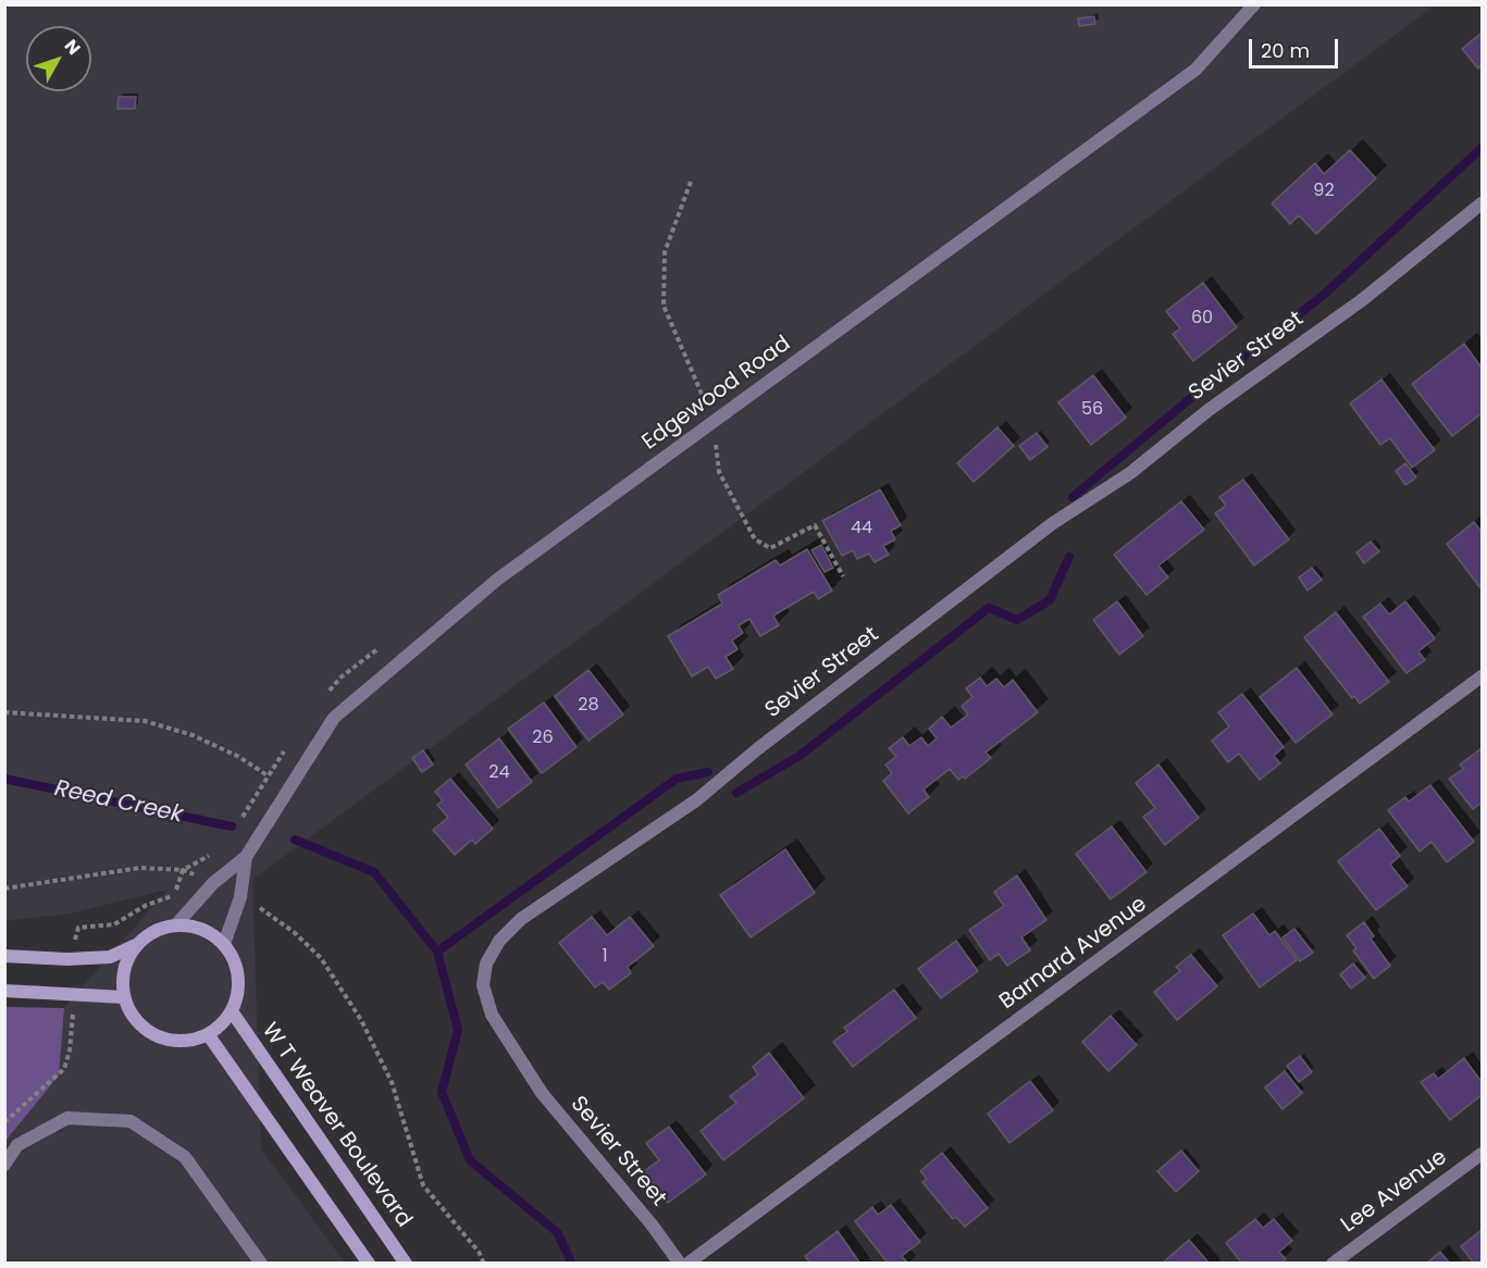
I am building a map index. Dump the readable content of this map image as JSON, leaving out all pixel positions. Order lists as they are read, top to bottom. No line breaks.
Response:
{"streets":{"main road":["W T Weaver Boulevard"],"street":["Sevier Street","Edgewood Road","Barnard Avenue","Lee Avenue"]},"crossings":[["Edgewood Road","W T Weaver Boulevard"]],"water":["Reed Creek"],"house_numbers":["92","60","56","44","28","26","24","1"],"scale_bar":"20 m","north":"top right"}
